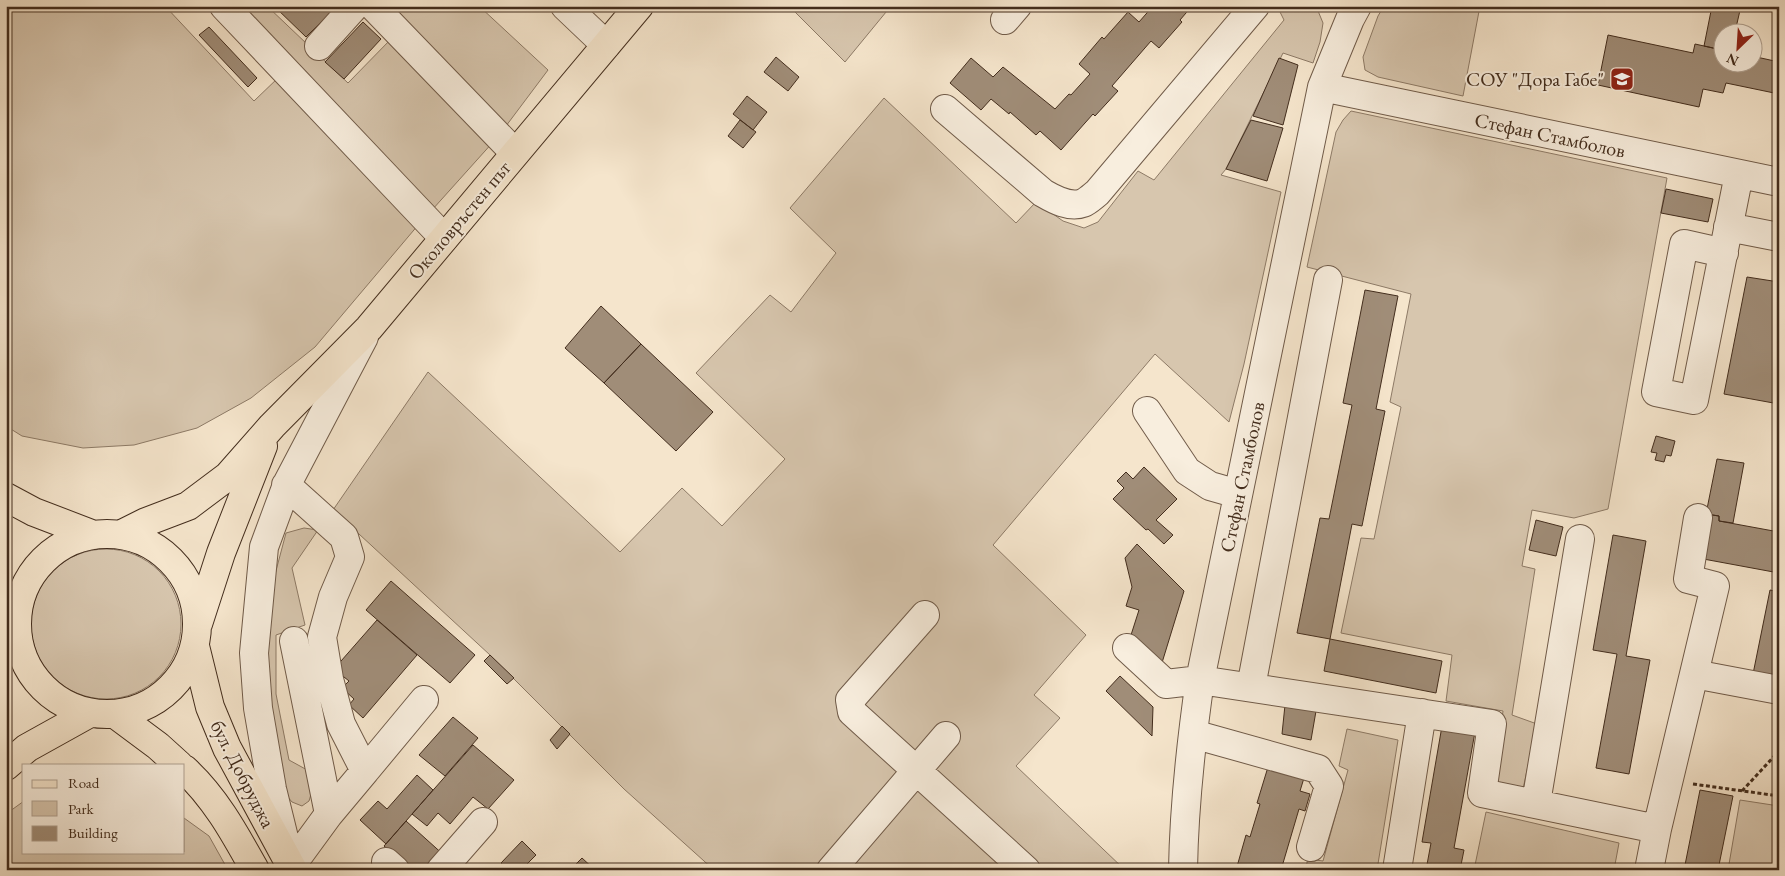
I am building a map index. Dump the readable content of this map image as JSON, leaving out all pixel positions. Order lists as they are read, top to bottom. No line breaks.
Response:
{"streets":{"main road":["Околовръстен път","бул. Добруджа"],"street":["Стефан Стамболов"]},"crossings":[["Околовръстен път","бул. Добруджа"]],"places":{"school or university":["СОУ \"Дора Габе\""]},"legend":["Road","Park","Building"],"north":"bottom left"}
